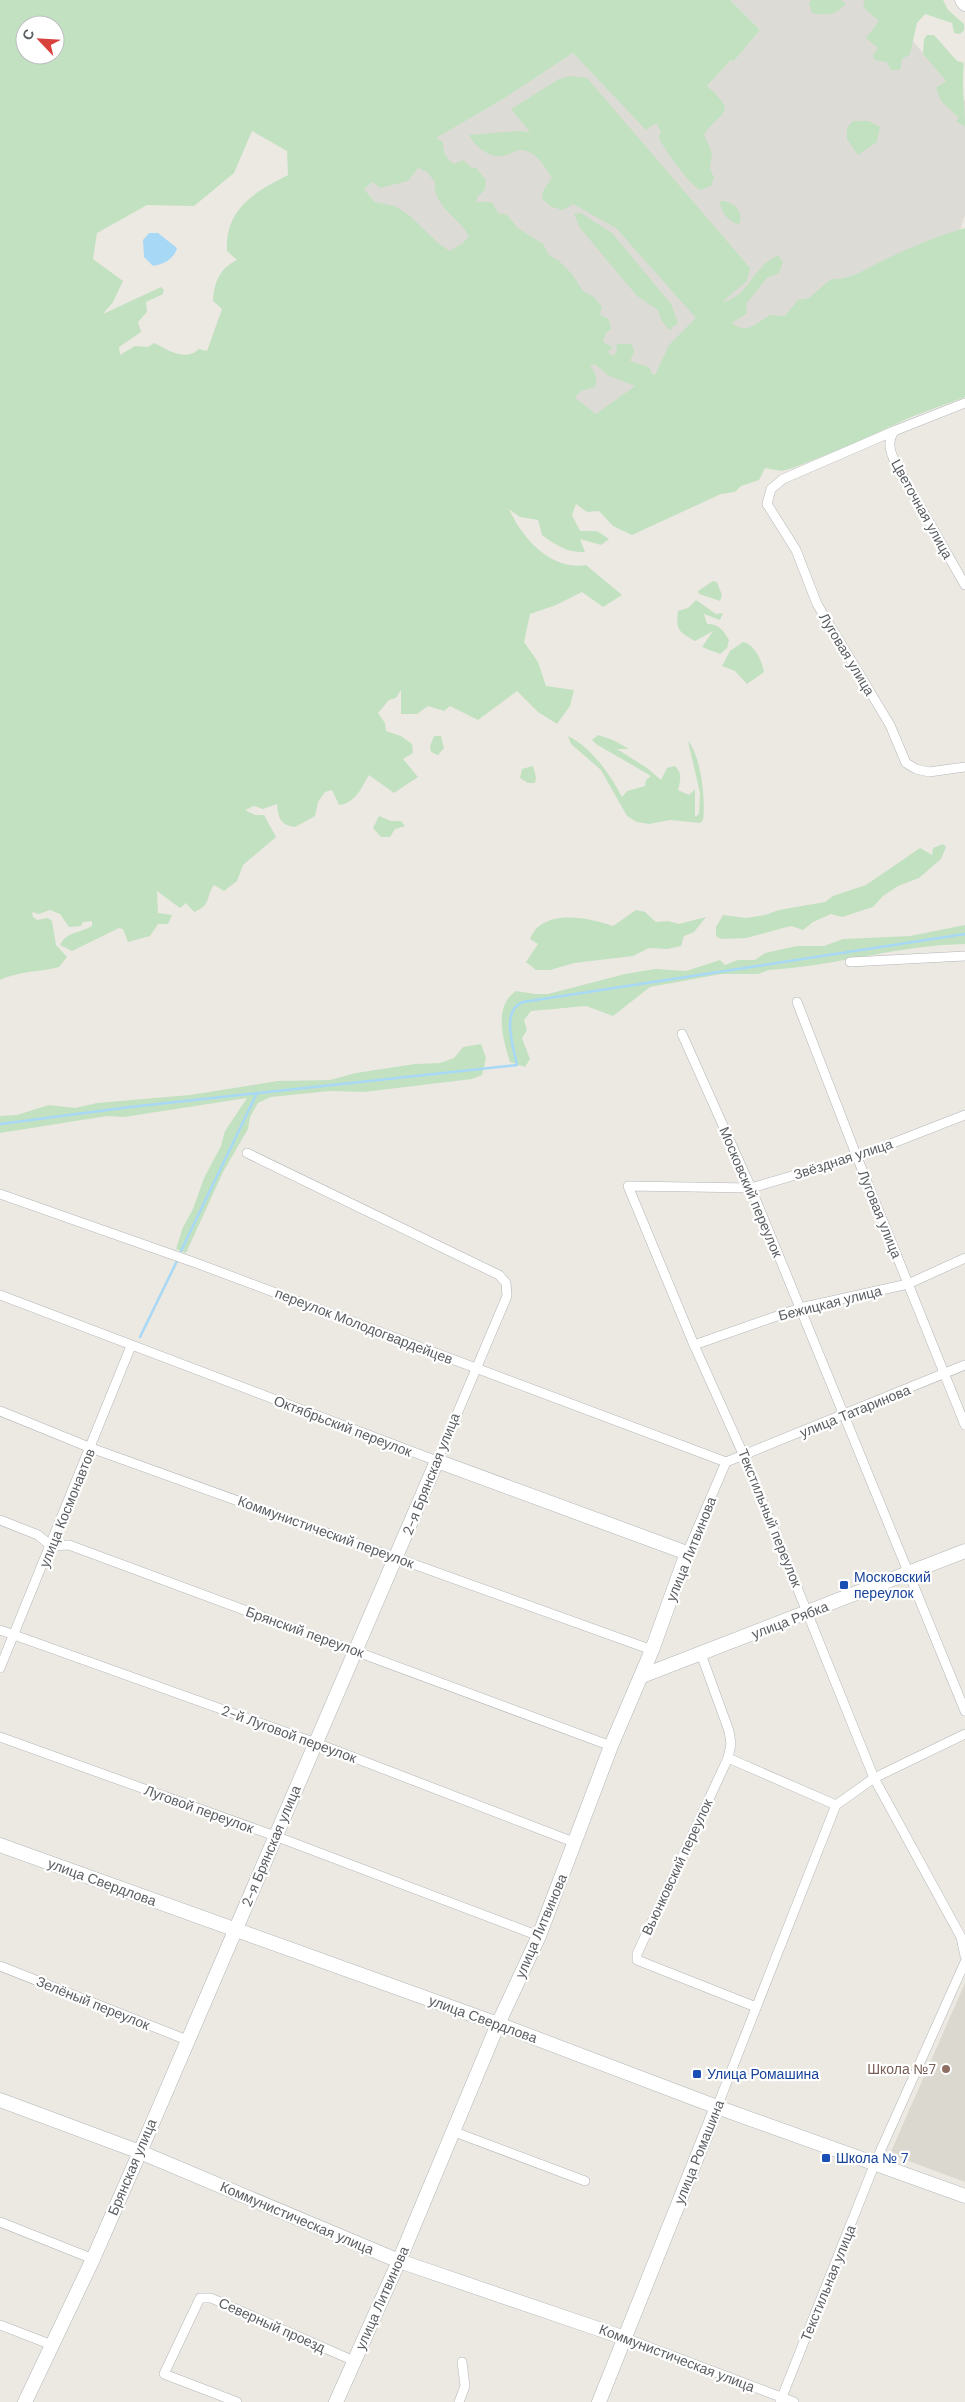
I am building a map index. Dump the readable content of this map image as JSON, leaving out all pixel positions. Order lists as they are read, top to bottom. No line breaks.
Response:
{"streets":{"street":["Цветочная улица","Луговая улица","Звёздная улица","Московский переулок","Бежицкая улица","переулок Молодогвардейцев","улица Татаринова","Октябрьский переулок","2-я Брянская улица","улица Космонавтов","Текстильный переулок","Коммунистический переулок","улица Литвинова","улица Рябка","Брянский переулок","2-й Луговой переулок","Луговой переулок","Вьюнковский переулок","улица Свердлова","Зелёный переулок","улица Ромашина","Брянская улица","Коммунистическая улица","Текстильная улица","Северный проезд"]},"crossings":[["Цветочная улица","Луговая улица"],["Луговая улица","Звёздная улица"],["Луговая улица","Бежицкая улица"],["Луговая улица","улица Татаринова"],["Звёздная улица","Московский переулок"],["Звёздная улица","Текстильный переулок"],["Московский переулок","Бежицкая улица"],["Московский переулок","улица Татаринова"],["Московский переулок","улица Рябка"],["Бежицкая улица","Текстильный переулок"],["переулок Молодогвардейцев","2-я Брянская улица"],["переулок Молодогвардейцев","улица Литвинова"],["улица Татаринова","Текстильный переулок"],["Октябрьский переулок","2-я Брянская улица"],["Октябрьский переулок","улица Космонавтов"],["Октябрьский переулок","улица Литвинова"],["2-я Брянская улица","Коммунистический переулок"],["2-я Брянская улица","Брянский переулок"],["2-я Брянская улица","2-й Луговой переулок"],["2-я Брянская улица","Луговой переулок"],["2-я Брянская улица","улица Свердлова"],["2-я Брянская улица","Брянская улица"],["улица Космонавтов","Коммунистический переулок"],["улица Космонавтов","Брянский переулок"],["улица Космонавтов","2-й Луговой переулок"],["Текстильный переулок","улица Рябка"],["Коммунистический переулок","улица Литвинова"],["улица Литвинова","улица Рябка"],["улица Литвинова","Брянский переулок"],["улица Литвинова","2-й Луговой переулок"],["улица Литвинова","Луговой переулок"],["улица Литвинова","улица Свердлова"],["улица Литвинова","Коммунистическая улица"],["улица Литвинова","Северный проезд"],["улица Рябка","Вьюнковский переулок"],["Вьюнковский переулок","улица Ромашина"],["улица Свердлова","улица Ромашина"],["улица Свердлова","Брянская улица"],["улица Свердлова","Текстильная улица"],["Зелёный переулок","Брянская улица"],["улица Ромашина","Коммунистическая улица"],["Брянская улица","Коммунистическая улица"],["Коммунистическая улица","Текстильная улица"]],"places":{"transit":["Московский переулок","Улица Ромашина","Школа № 7"],"other":["Школа №7"]},"north":"top left"}
